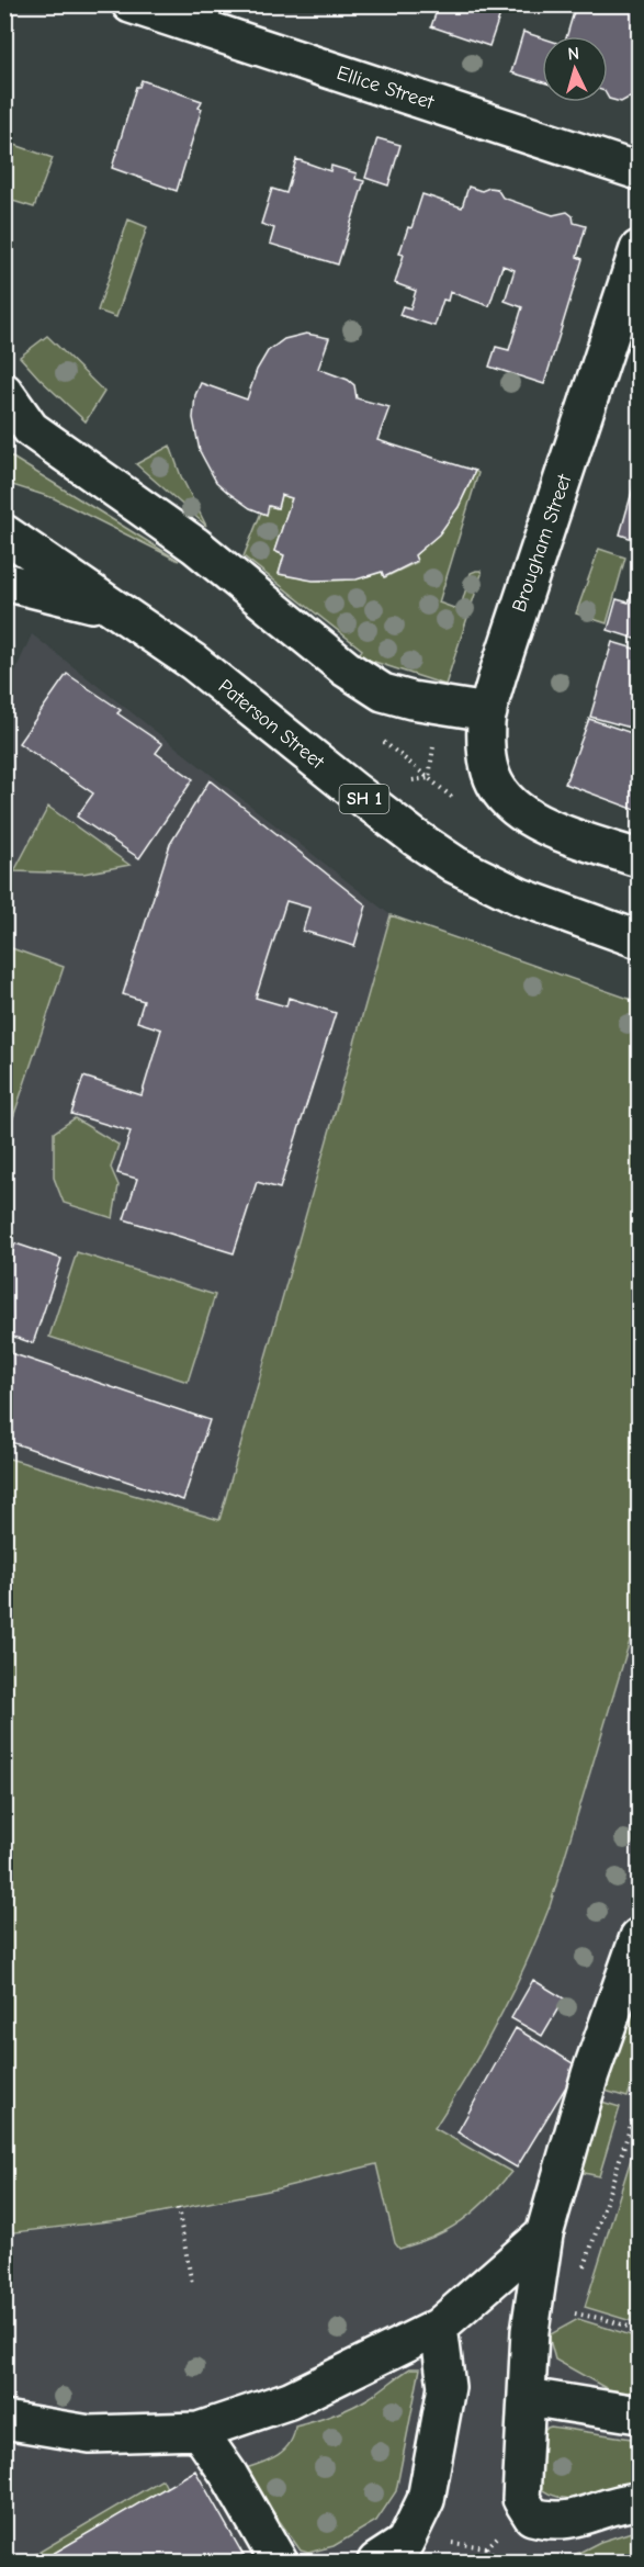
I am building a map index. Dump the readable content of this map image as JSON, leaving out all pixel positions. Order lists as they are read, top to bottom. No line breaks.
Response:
{"streets":{"main road":["Ellice Street","Brougham Street","Paterson Street","SH 1"]},"north":"top"}
